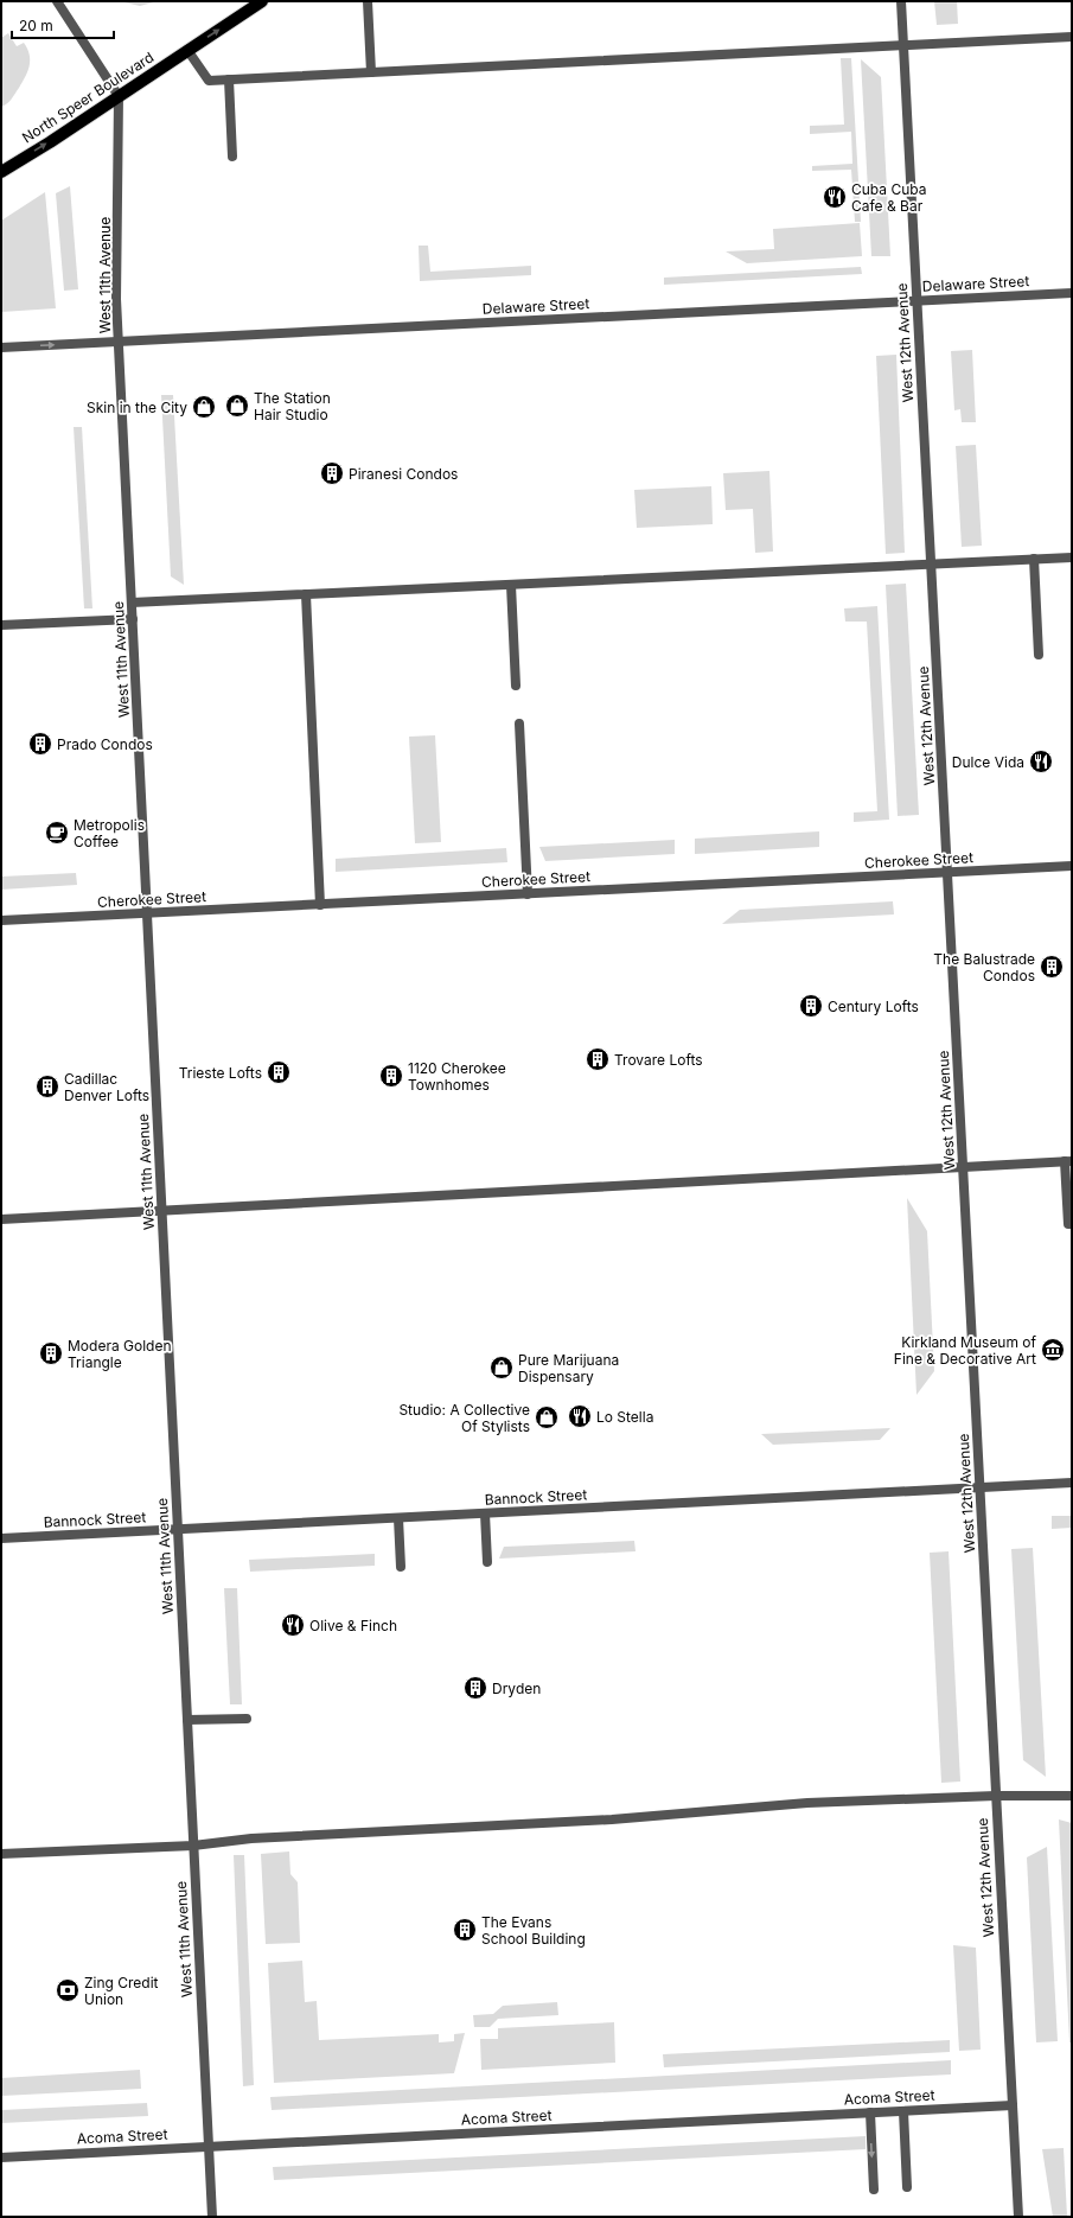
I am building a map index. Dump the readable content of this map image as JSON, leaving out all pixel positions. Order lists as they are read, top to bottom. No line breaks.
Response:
{"streets":{"main road":["North Speer Boulevard"],"street":["West 11th Avenue","Delaware Street","West 12th Avenue","Cherokee Street","Bannock Street","Acoma Street"]},"crossings":[["North Speer Boulevard","West 11th Avenue"],["West 11th Avenue","Delaware Street"],["West 11th Avenue","Cherokee Street"],["West 11th Avenue","Bannock Street"],["West 11th Avenue","Acoma Street"],["Delaware Street","West 12th Avenue"],["West 12th Avenue","Cherokee Street"],["West 12th Avenue","Bannock Street"],["West 12th Avenue","Acoma Street"]],"one_way":["North Speer Boulevard"],"places":{"restaurant":["Cuba Cuba Cafe & Bar","Dulce Vida","Lo Stella","Olive & Finch"],"shop":["The Station Hair Studio","Skin in the City","Pure Marijuana Dispensary","Studio: A Collective Of Stylists"],"building":["Piranesi Condos","Prado Condos","The Balustrade Condos","Century Lofts","Trovare Lofts","Trieste Lofts","1120 Cherokee Townhomes","Cadillac Denver Lofts","Modera Golden Triangle","Dryden","The Evans School Building"],"cafe":["Metropolis Coffee"],"museum":["Kirkland Museum of Fine & Decorative Art"],"bank":["Zing Credit Union"]},"scale_bar":"20 m"}
